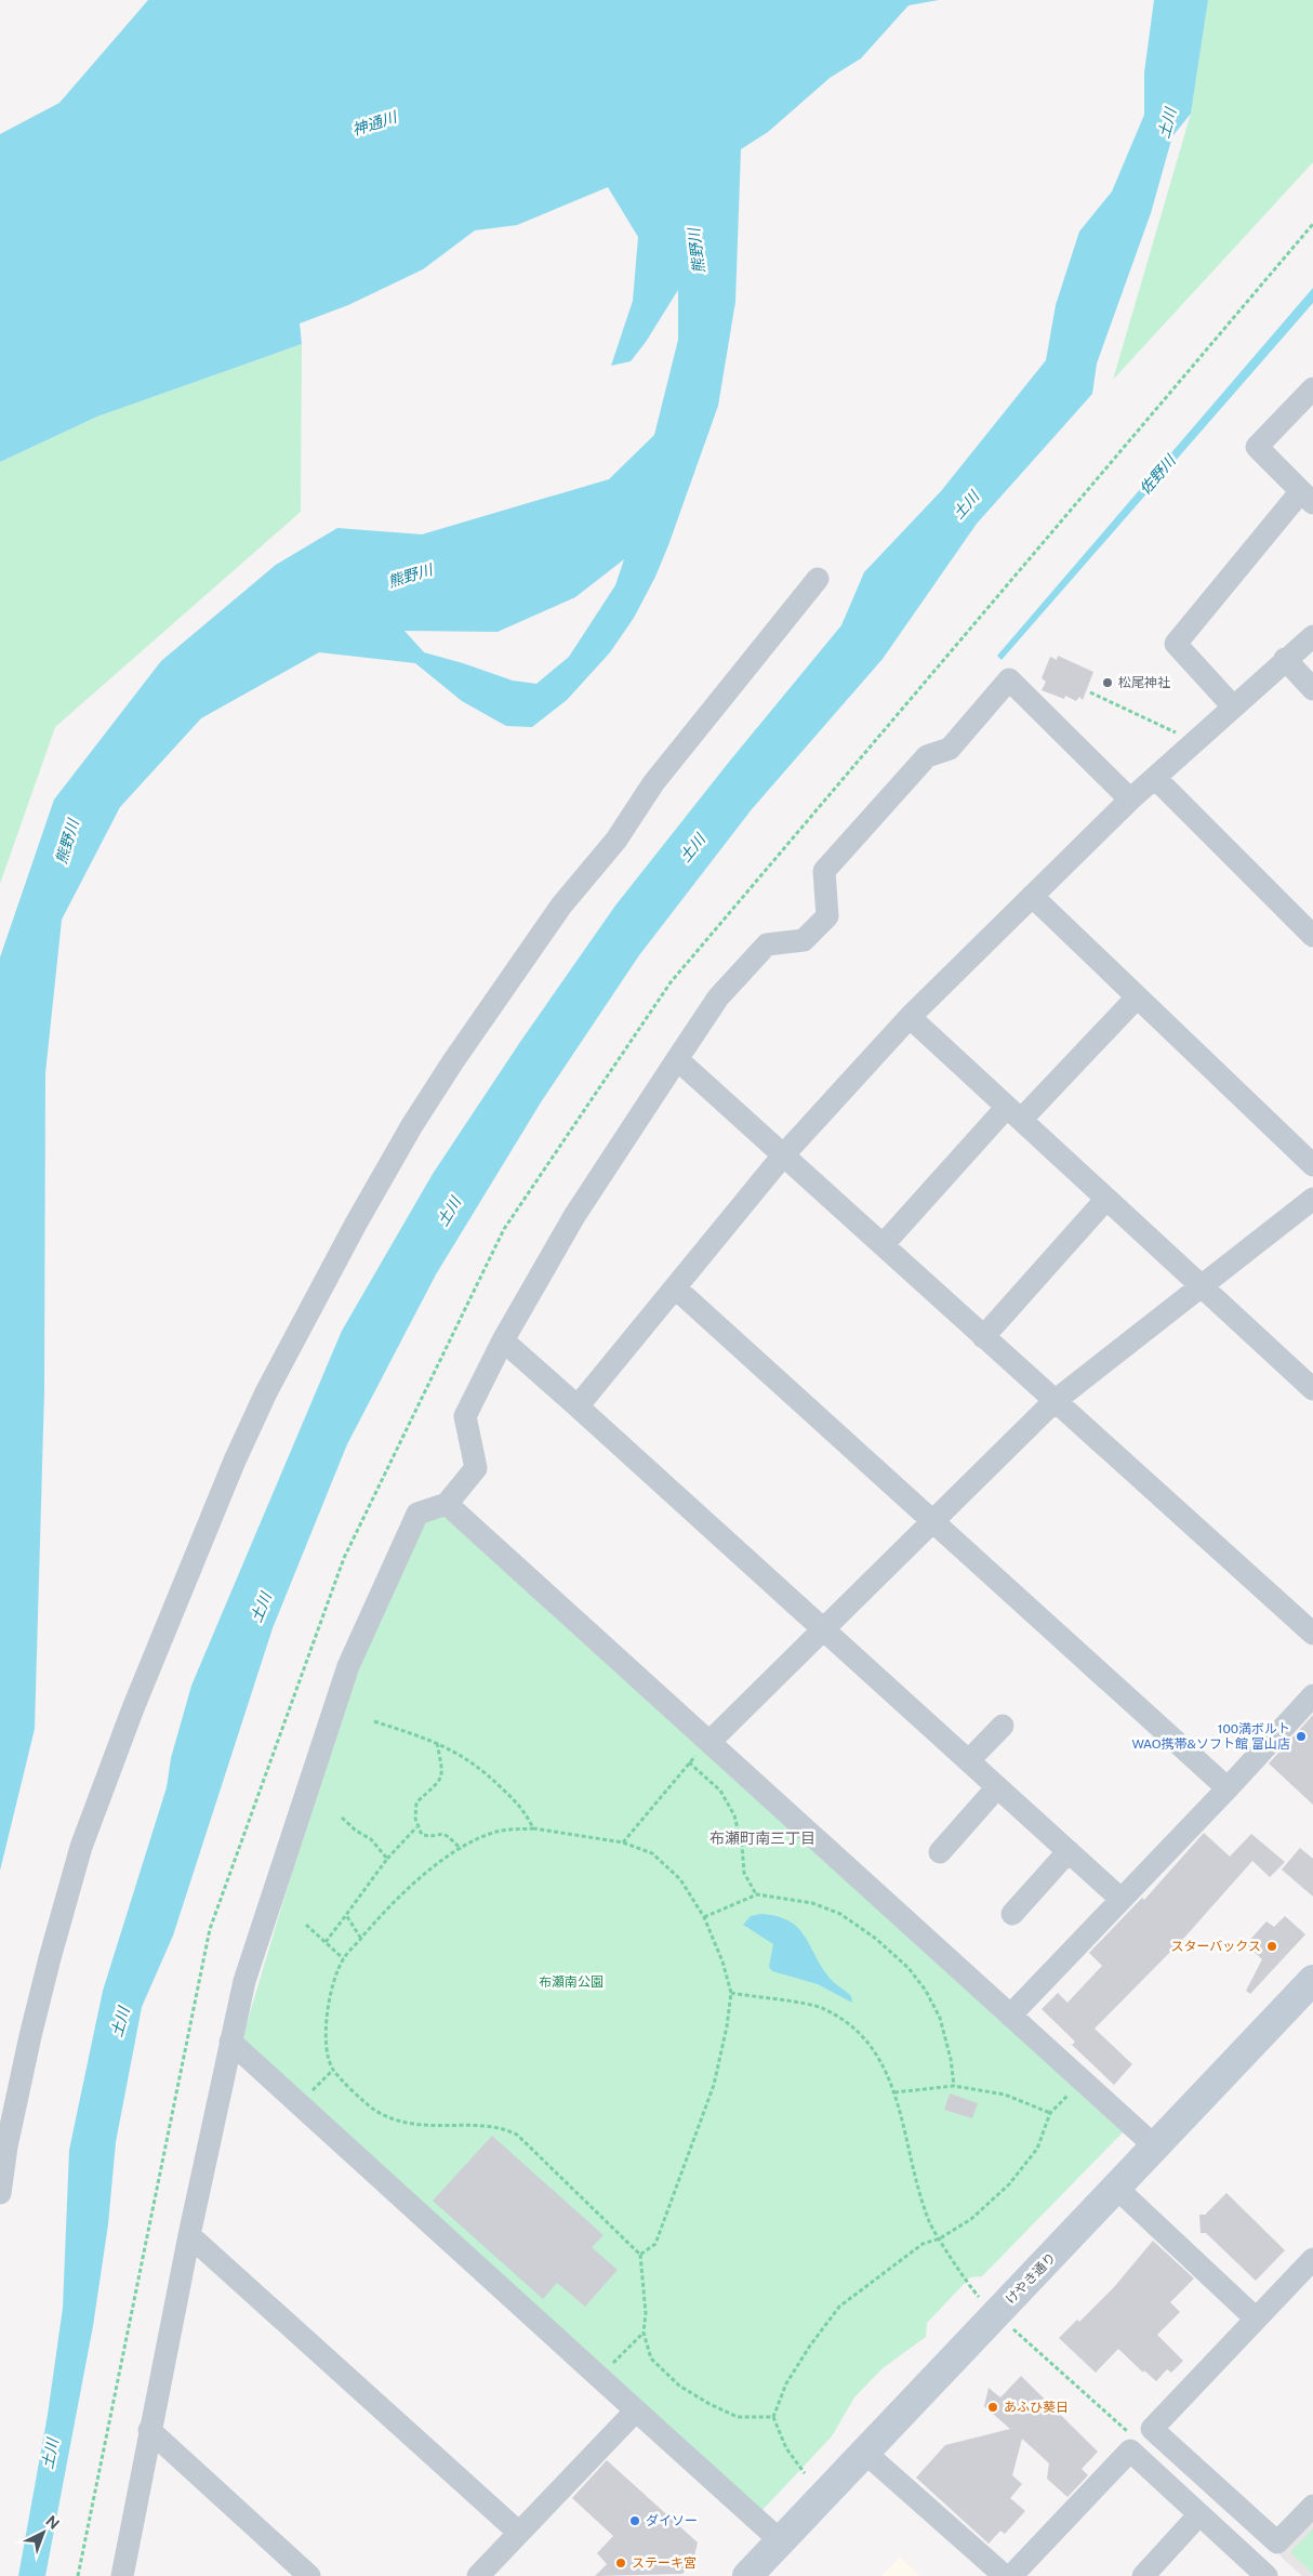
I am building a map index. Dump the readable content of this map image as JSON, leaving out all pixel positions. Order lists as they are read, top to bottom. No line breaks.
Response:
{"streets":{"street":["けやき通り"]},"districts":["布瀬町南三丁目"],"water":["神通川","土川","熊野川","佐野川"],"parks":["布瀬南公園"],"places":["松尾神社","100満ボルト WAO携帯&ソフト館 富山店","スターバックス","あふひ葵日","ダイソー","ステーキ宮"],"north":"top right"}
